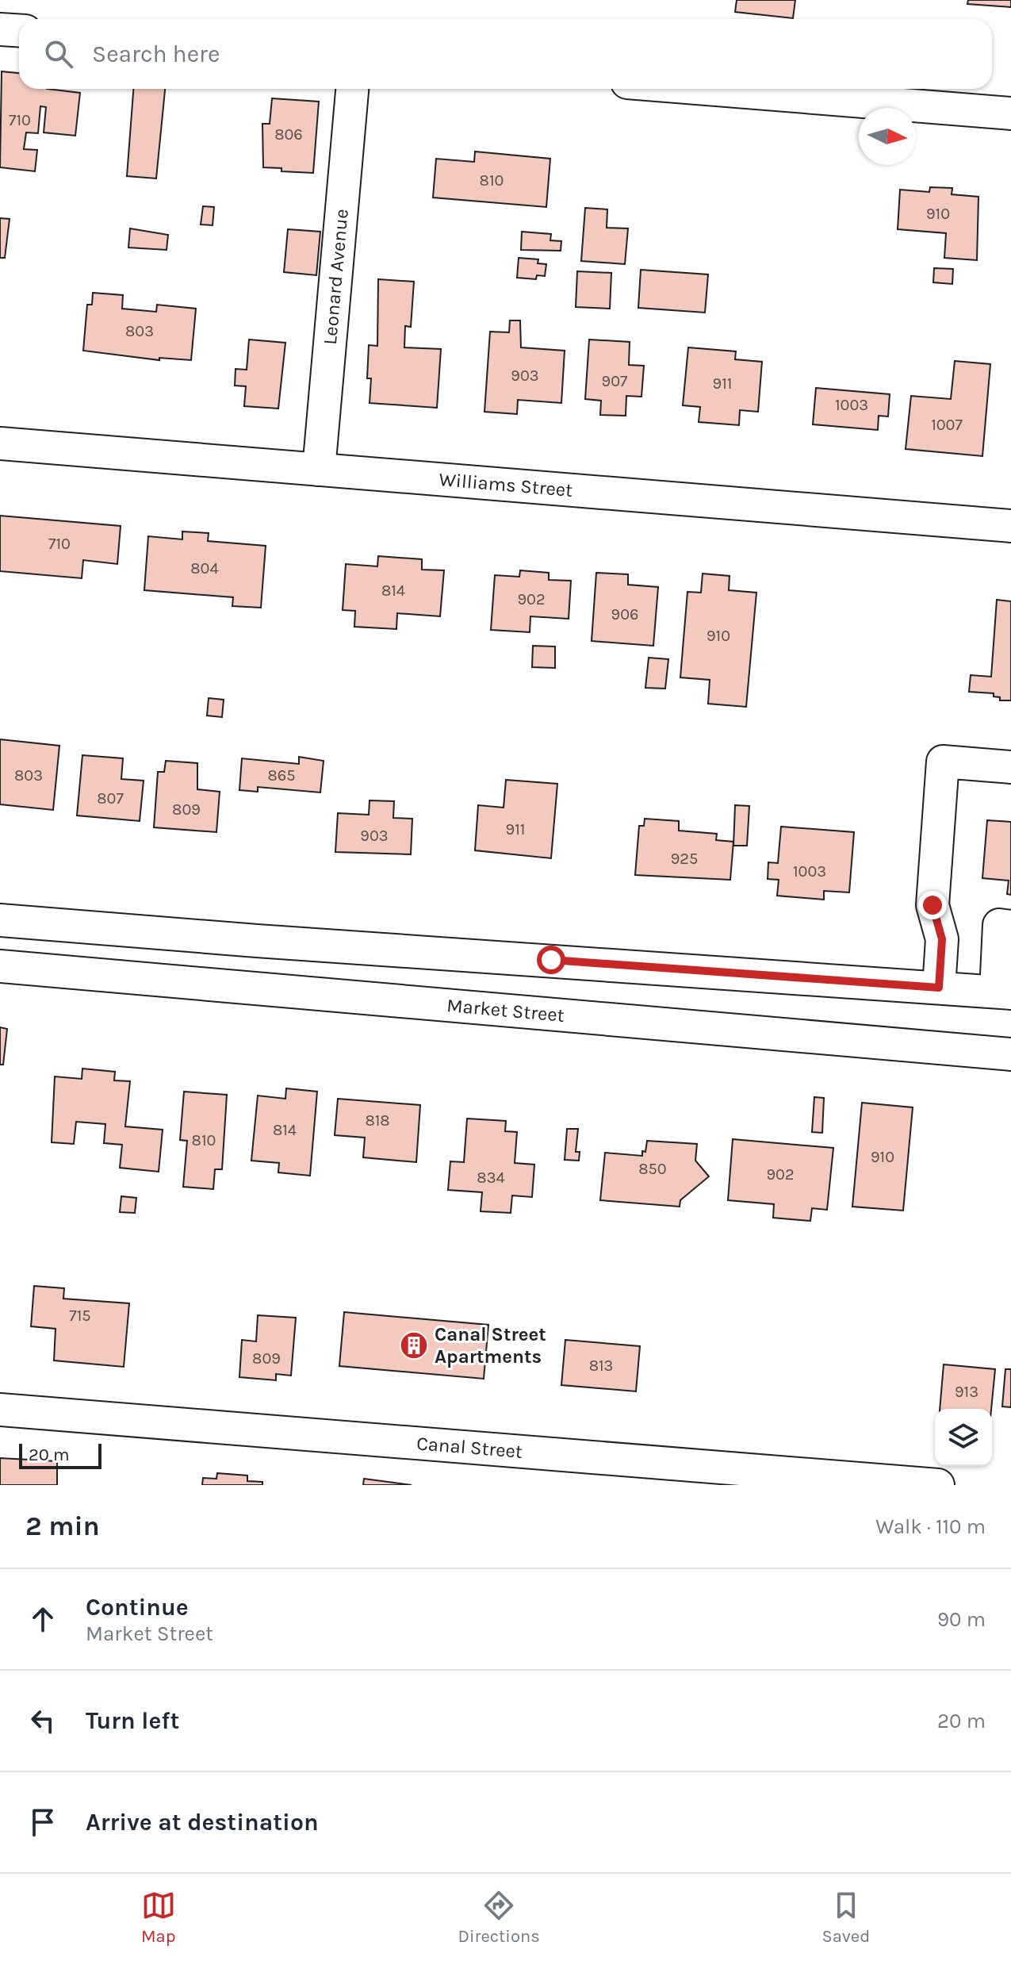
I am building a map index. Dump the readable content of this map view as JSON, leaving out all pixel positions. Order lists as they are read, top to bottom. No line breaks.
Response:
{"streets":{"street":["Leonard Avenue","Williams Street","Market Street","Canal Street"]},"crossings":[["Leonard Avenue","Williams Street"]],"places":{"building":["Canal Street Apartments"]},"house_numbers":["710","806","810","910","803","903","907","911","1003","1007","710","804","814","902","906","910","803","865","807","809","911","903","925","1003","818","814","810","910","850","902","834","715","809","813","913"],"scale_bar":"20 m","north":"right","page":{"search":"Search here","scale":"20 m","heading":["2 min","Walk · 110 m"],"list":[["Continue","Market Street","90 m"],["Turn left","20 m"],"Arrive at destination"],"nav":["Map","Directions","Saved"]}}
